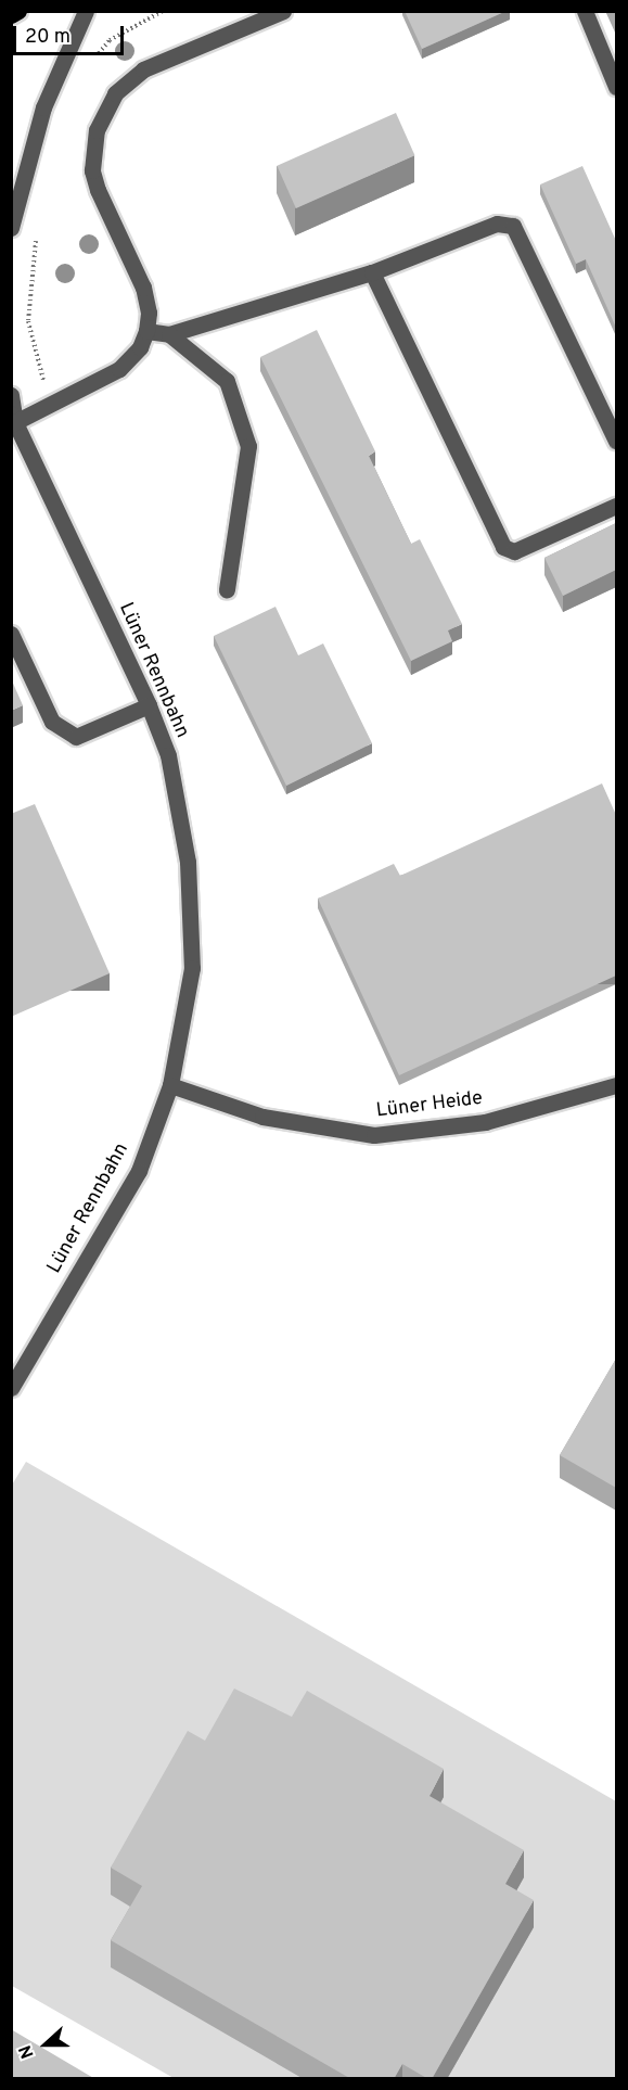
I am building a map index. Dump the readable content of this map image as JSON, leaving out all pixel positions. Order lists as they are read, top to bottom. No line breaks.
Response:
{"streets":{"street":["Lüner Rennbahn","Lüner Heide"]},"crossings":[["Lüner Rennbahn","Lüner Heide"]],"scale_bar":"20 m","north":"left"}
